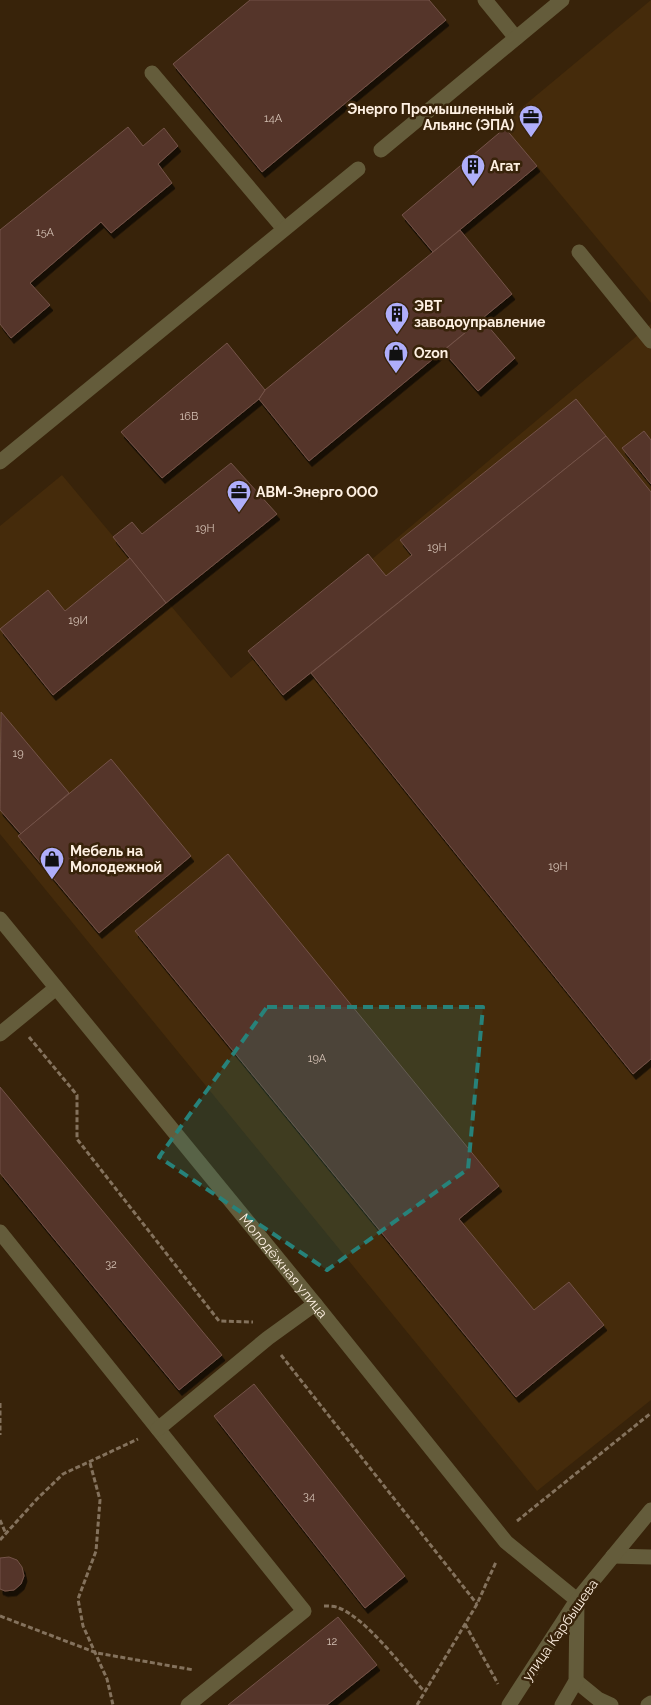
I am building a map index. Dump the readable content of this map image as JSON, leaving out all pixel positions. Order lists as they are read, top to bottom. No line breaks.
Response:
{"streets":{"street":["Молодёжная улица","улица Карбышева"]},"crossings":[["Молодёжная улица","улица Карбышева"]],"places":{"office":["Энерго Промышленный Альянс (ЭПА)","АВМ-Энерго ООО"],"building":["Агат","ЭВТ заводоуправление"],"shop":["Ozon","Мебель на Молодежной"]},"house_numbers":["14А","15А","16В","19Н","19Н","19И","19","19Н","19А","32","34","12"]}
